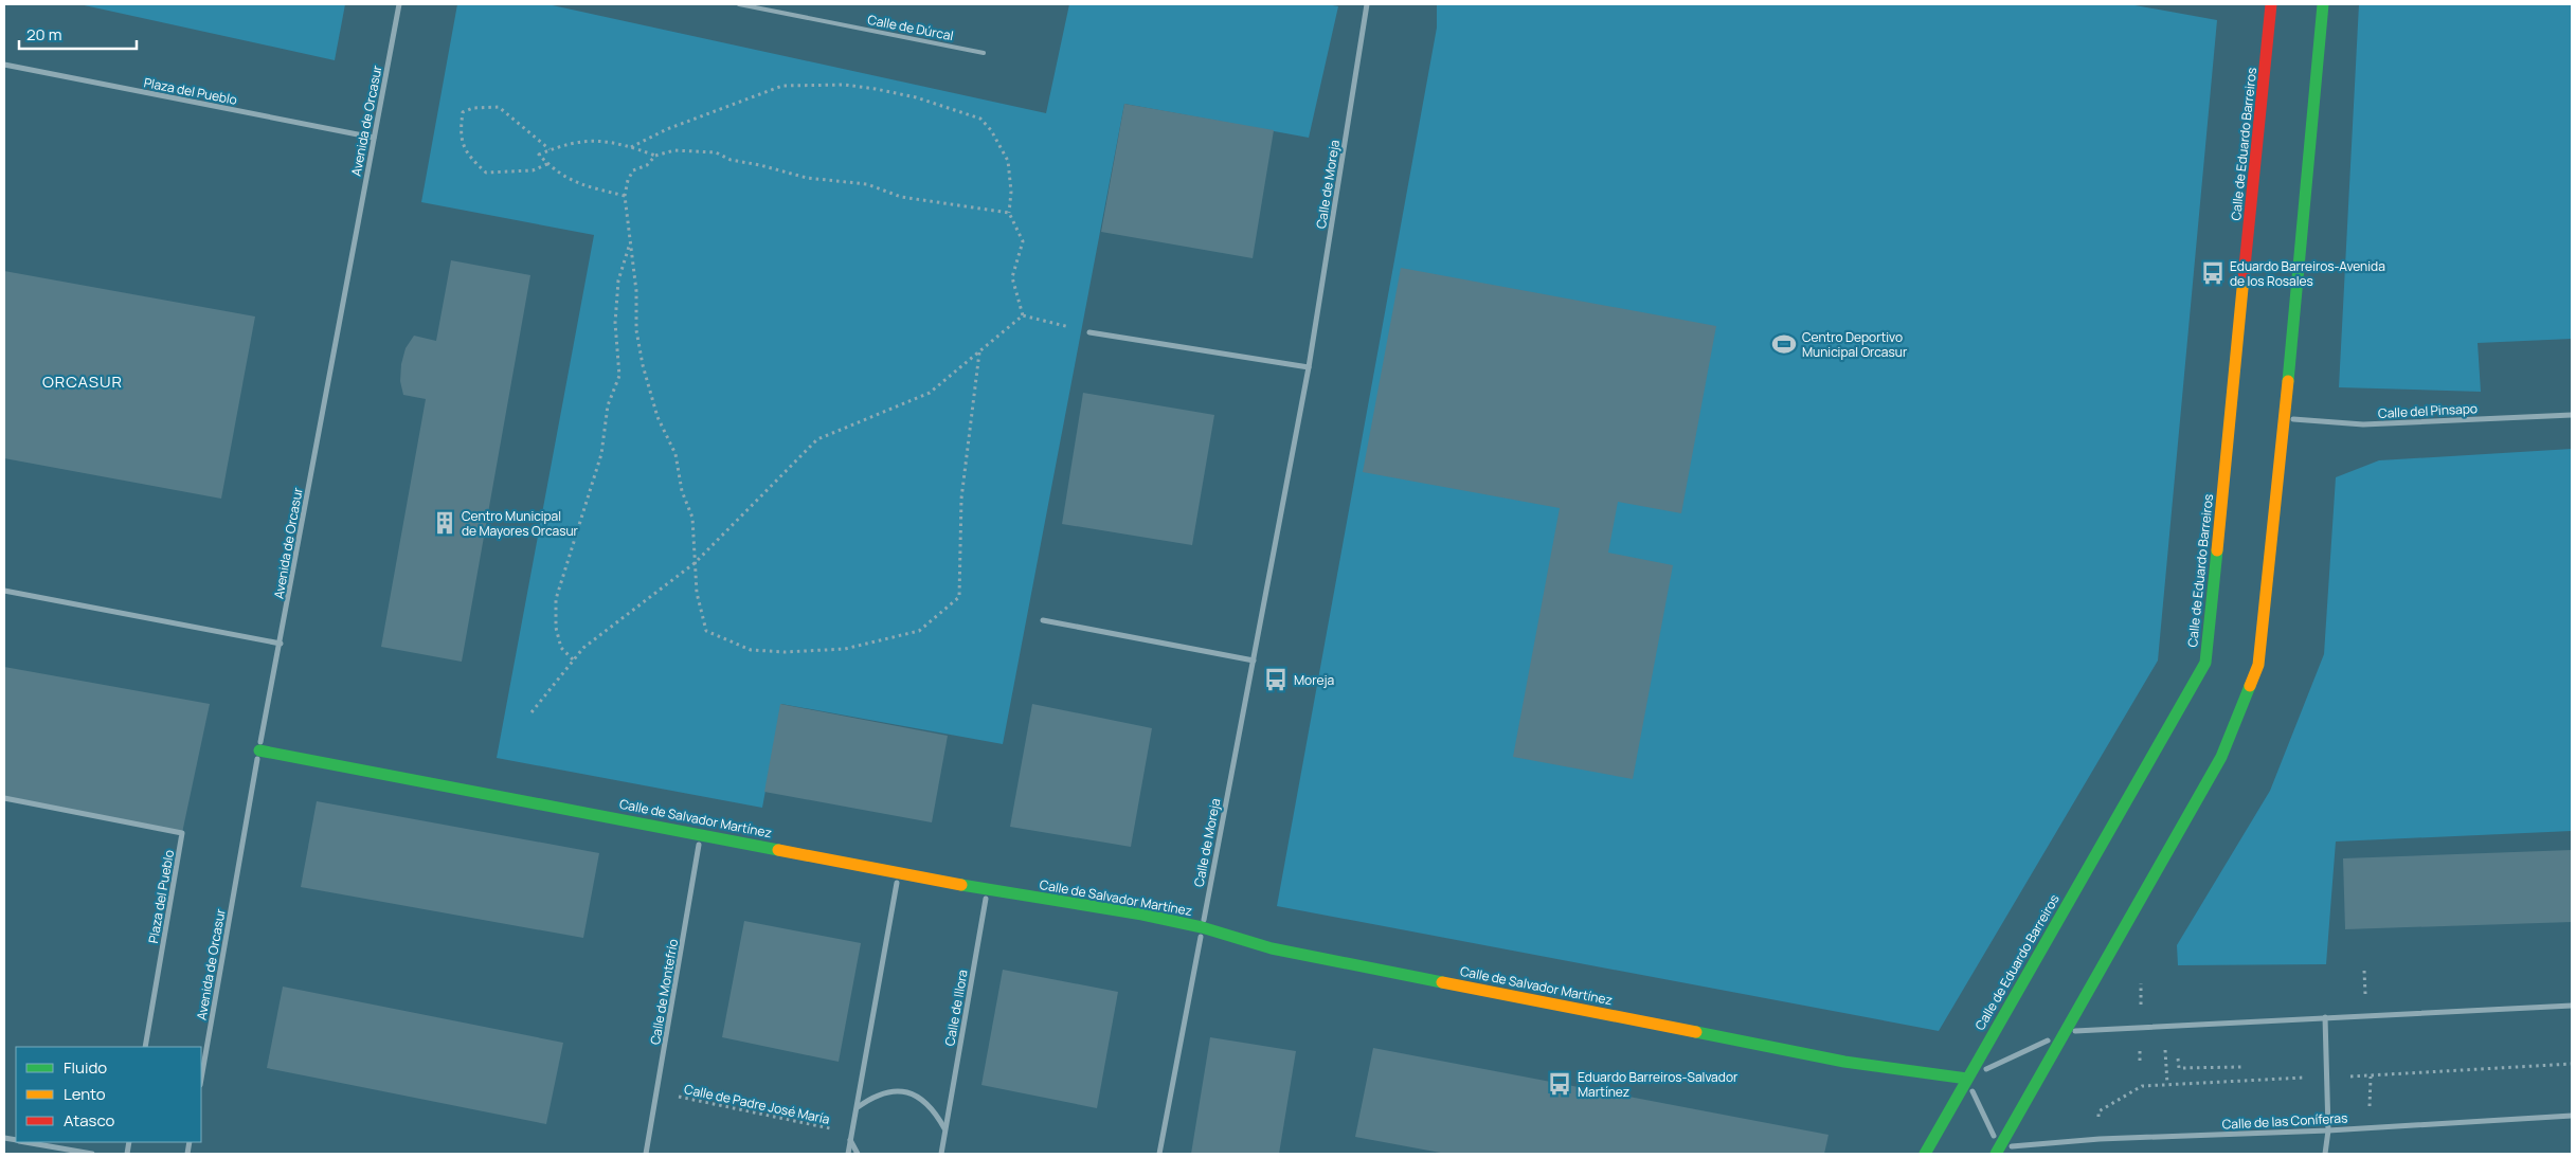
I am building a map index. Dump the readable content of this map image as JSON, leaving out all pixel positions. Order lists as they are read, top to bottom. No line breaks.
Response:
{"streets":{"street":["Plaza del Pueblo","Avenida de Orcasur","Calle de Eduardo Barreiros","Calle de Moreja","Calle del Pinsapo","Calle de Salvador Martínez","Calle de Montefrío","Calle de Illora","Calle de las Coníferas"],"lane":["Calle de Dúrcal"],"path":["Calle de Padre José María"]},"crossings":[["Plaza del Pueblo","Avenida de Orcasur"],["Avenida de Orcasur","Calle de Salvador Martínez"],["Calle de Eduardo Barreiros","Calle de Salvador Martínez"],["Calle de Moreja","Calle de Salvador Martínez"],["Calle de Salvador Martínez","Calle de Montefrío"],["Calle de Salvador Martínez","Calle de Illora"],["Calle de Montefrío","Calle de Padre José María"]],"districts":["ORCASUR"],"places":{"bus stop":["Eduardo Barreiros-Avenida de los Rosales","Moreja","Eduardo Barreiros-Salvador Martínez"],"sports":["Centro Deportivo Municipal Orcasur"],"building":["Centro Municipal de Mayores Orcasur"]},"legend":["Fluido","Lento","Atasco"],"scale_bar":"20 m"}
